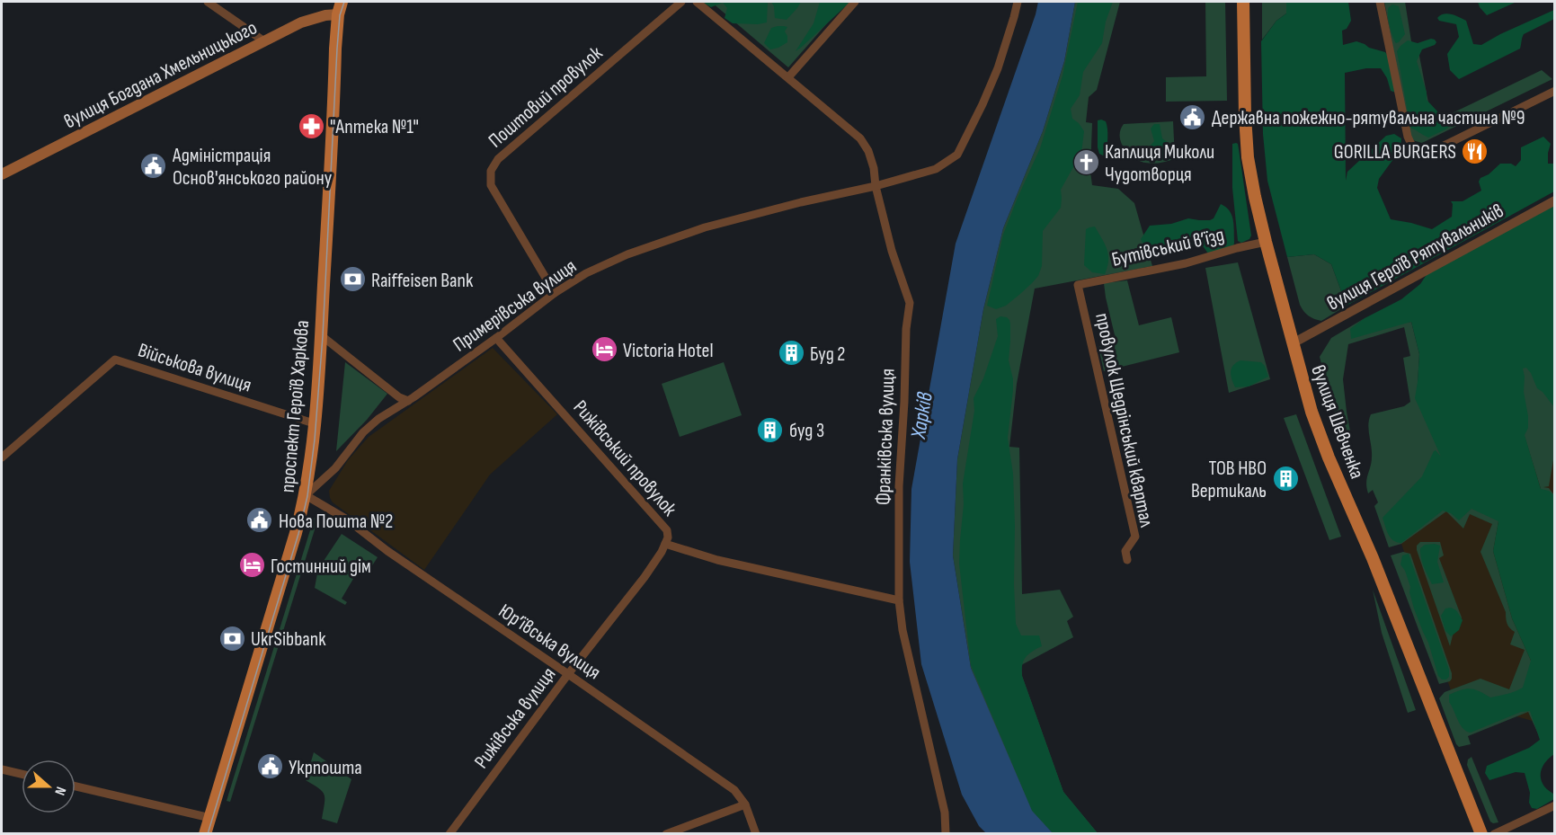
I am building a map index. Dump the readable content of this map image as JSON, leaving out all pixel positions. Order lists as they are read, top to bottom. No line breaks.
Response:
{"streets":{"main road":["вулиця Богдана Хмельницького","проспект Героїв Харкова","вулиця Шевченка"],"street":["Поштовий провулок","Бутівський в’їзд","вулиця Героїв Рятувальників","Примерівська вулиця","Військова вулиця","провулок Щедрінський квартал","Франківська вулиця","Рижівський провулок","Юр’ївська вулиця","Рижівська вулиця"]},"crossings":[["вулиця Богдана Хмельницького","проспект Героїв Харкова"],["Поштовий провулок","Примерівська вулиця"],["Бутівський в’їзд","провулок Щедрінський квартал"],["Бутівський в’їзд","вулиця Шевченка"],["вулиця Героїв Рятувальників","вулиця Шевченка"],["Примерівська вулиця","проспект Героїв Харкова"],["Примерівська вулиця","Франківська вулиця"],["Примерівська вулиця","Рижівський провулок"],["Примерівська вулиця","Юр’ївська вулиця"],["Військова вулиця","проспект Героїв Харкова"],["проспект Героїв Харкова","Юр’ївська вулиця"],["Франківська вулиця","Рижівський провулок"],["Рижівський провулок","Рижівська вулиця"],["Юр’ївська вулиця","Рижівська вулиця"]],"water":["Харків"],"places":{"public building":["Державна пожежно-рятувальна частина №9","Адміністрація Основ'янського району","Нова Пошта №2","Укрпошта"],"pharmacy":["\"Аптека №1\""],"restaurant":["GORILLA BURGERS"],"church":["Каплиця Миколи Чудотворця"],"bank":["Raiffeisen Bank","UkrSibbank"],"hotel":["Victoria Hotel","Гостинний дім"],"building":["Буд 2","буд 3","ТОВ НВО Вертикаль"]},"north":"right"}
